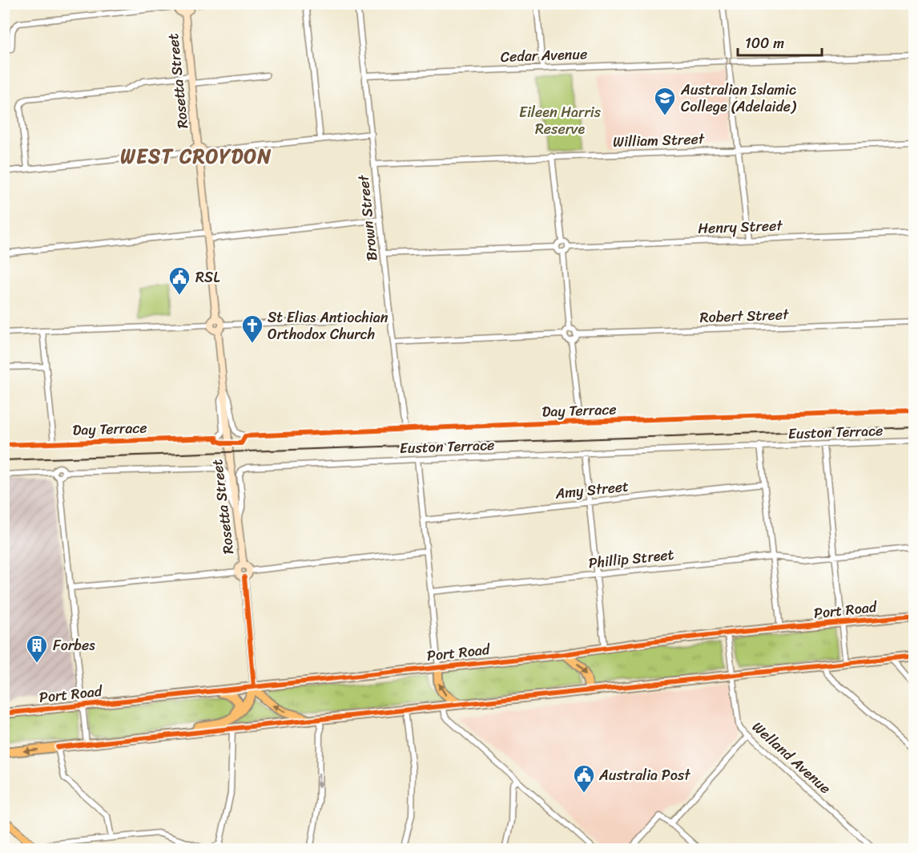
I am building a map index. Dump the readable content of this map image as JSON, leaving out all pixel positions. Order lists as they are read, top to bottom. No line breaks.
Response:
{"streets":{"highway":["Port Road"],"street":["Cedar Avenue","Rosetta Street","William Street","Brown Street","Henry Street","Robert Street","Day Terrace","Euston Terrace","Amy Street","Phillip Street","Welland Avenue"]},"crossings":[["Cedar Avenue","Brown Street"],["Rosetta Street","Day Terrace"],["Rosetta Street","Euston Terrace"],["William Street","Brown Street"],["Brown Street","Day Terrace"],["Port Road","Welland Avenue"]],"districts":["WEST CROYDON"],"parks":["Eileen Harris Reserve"],"places":{"school or university":["Australian Islamic College (Adelaide)"],"public building":["RSL","Australia Post"],"church":["St Elias Antiochian Orthodox Church"],"building":["Forbes"]},"scale_bar":"100 m"}
